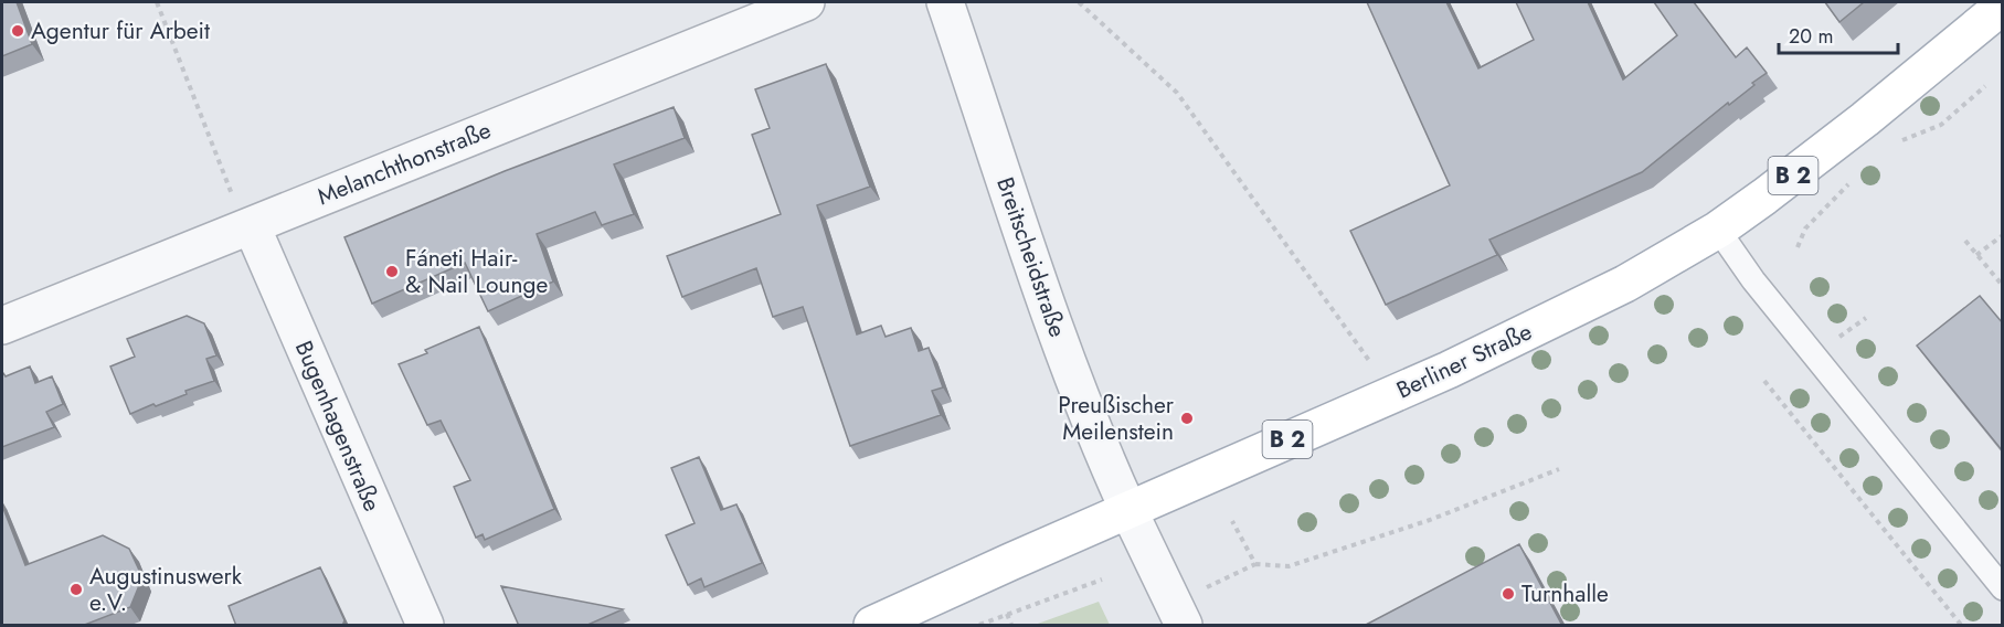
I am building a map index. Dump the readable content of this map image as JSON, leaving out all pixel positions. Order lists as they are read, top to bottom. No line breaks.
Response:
{"streets":{"main road":["B 2","Berliner Straße"],"street":["Melanchthonstraße","Breitscheidstraße","Bugenhagenstraße"]},"crossings":[["Melanchthonstraße","Bugenhagenstraße"],["Breitscheidstraße","Berliner Straße"]],"places":["Agentur für Arbeit","Fáneti Hair- & Nail Lounge","Preußischer Meilenstein","Augustinuswerk e.V.","Turnhalle"],"scale_bar":"20 m"}
